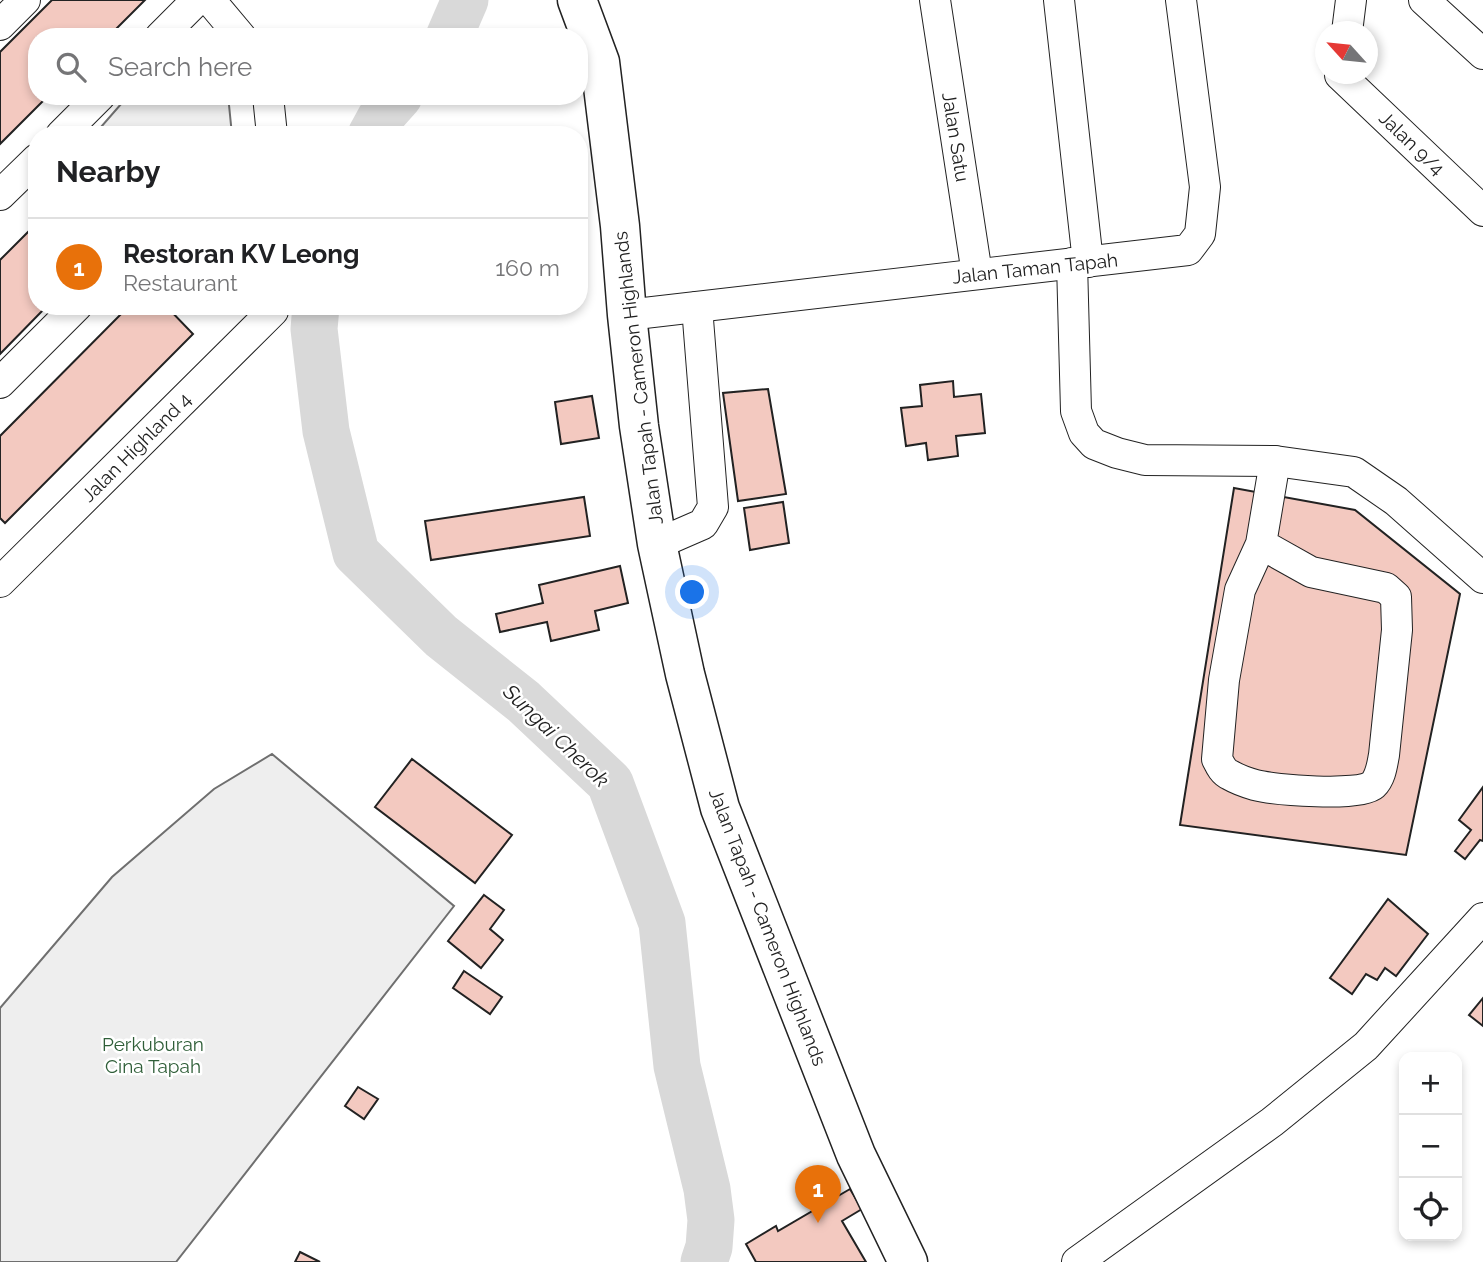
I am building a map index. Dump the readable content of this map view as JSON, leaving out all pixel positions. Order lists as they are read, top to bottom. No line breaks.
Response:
{"streets":{"main road":["Jalan Tapah - Cameron Highlands"],"street":["Jalan Satu","Jalan 9/4","Jalan Taman Tapah","Jalan Highland 4"]},"crossings":[["Jalan Satu","Jalan Taman Tapah"],["Jalan Taman Tapah","Jalan Tapah - Cameron Highlands"]],"water":["Sungai Cherok"],"parks":["Perkuburan Cina Tapah"],"north":"top left","page":{"search":"Search here","heading":"Nearby","list":[{"mark":"1","name":"Restoran KV Leong","note":"Restaurant","value":"160 m"}],"map_buttons":["+","−"],"pins":"1"}}
